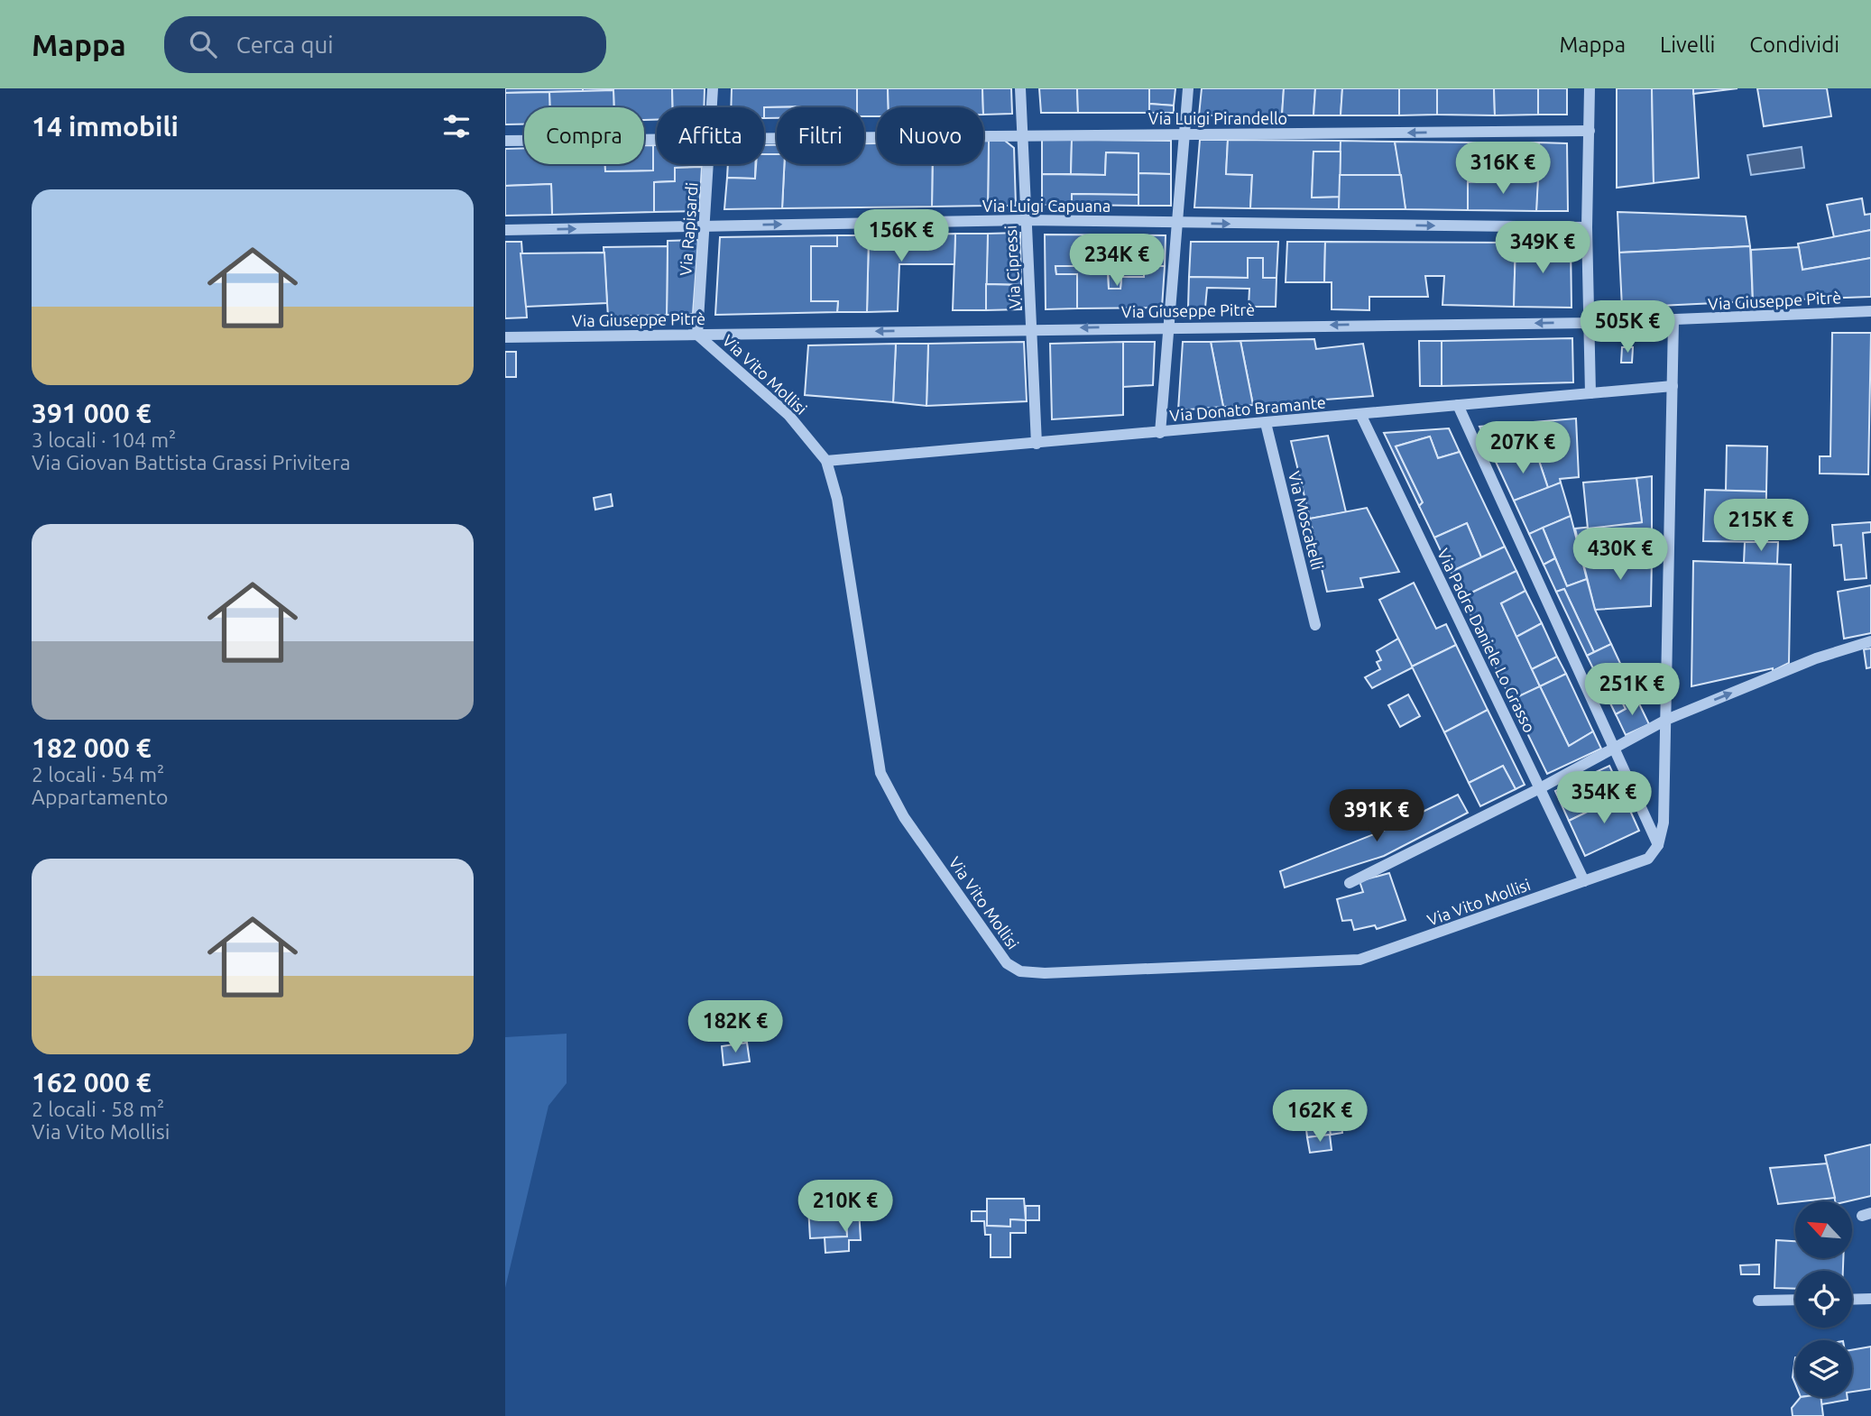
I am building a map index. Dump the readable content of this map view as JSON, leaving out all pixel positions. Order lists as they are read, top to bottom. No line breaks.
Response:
{"streets":{"street":["Via Luigi Pirandello","Via Luigi Capuana","Via Rapisardi","Via Cipressi","Via Giuseppe Pitrè","Via Vito Mollisi","Via Donato Bramante","Via Moscatelli","Via Padre Daniele Lo Grasso"]},"crossings":[["Via Luigi Pirandello","Via Cipressi"],["Via Luigi Capuana","Via Rapisardi"],["Via Luigi Capuana","Via Cipressi"],["Via Rapisardi","Via Giuseppe Pitrè"],["Via Rapisardi","Via Vito Mollisi"],["Via Cipressi","Via Giuseppe Pitrè"],["Via Cipressi","Via Donato Bramante"],["Via Giuseppe Pitrè","Via Vito Mollisi"],["Via Vito Mollisi","Via Donato Bramante"],["Via Vito Mollisi","Via Padre Daniele Lo Grasso"],["Via Donato Bramante","Via Moscatelli"],["Via Donato Bramante","Via Padre Daniele Lo Grasso"]],"one_way":["Via Luigi Pirandello","Via Luigi Capuana","Via Giuseppe Pitrè"],"north":"top left","page":{"header":"Mappa","search":"Cerca qui","nav":["Mappa","Livelli","Condividi"],"heading":"14 immobili","chip":["Compra","Affitta","Filtri","Nuovo"],"price":["316K €","156K €","349K €","234K €","505K €","207K €","215K €","430K €","251K €","354K €","391K €","182K €","162K €","210K €"],"list":[{"name":"391 000 €","note":"3 locali · 104 m² · Via Giovan Battista Grassi Privitera"},{"name":"182 000 €","note":"2 locali · 54 m² · Appartamento"},{"name":"162 000 €","note":"2 locali · 58 m² · Via Vito Mollisi"}]}}
